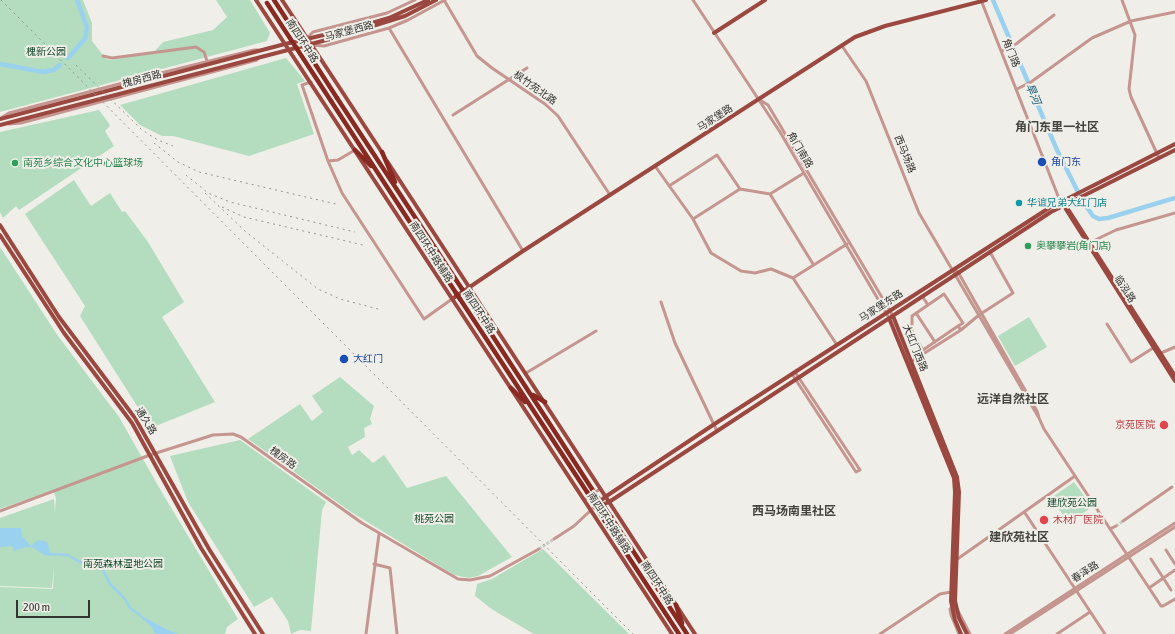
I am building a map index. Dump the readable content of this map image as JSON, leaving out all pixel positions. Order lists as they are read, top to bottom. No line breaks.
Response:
{"streets":{"highway":["南四环中路"],"main road":["马家堡西路","槐房西路","马家堡路","南四环中路辅路","临泓路","马家堡东路","大红门西路","通久路"],"street":["角门路","枫竹苑北路","角门南路","西马场路","槐房路","春泽路"]},"crossings":[["马家堡西路","槐房西路"],["马家堡西路","枫竹苑北路"],["马家堡西路","南四环中路辅路"],["角门路","马家堡路"],["角门路","马家堡东路"],["槐房西路","南四环中路辅路"],["枫竹苑北路","马家堡路"],["马家堡路","角门南路"],["马家堡路","西马场路"],["马家堡路","南四环中路辅路"],["马家堡路","大红门西路"],["角门南路","马家堡东路"],["角门南路","大红门西路"],["西马场路","马家堡东路"],["西马场路","春泽路"],["南四环中路辅路","马家堡东路"],["临泓路","马家堡东路"],["马家堡东路","大红门西路"],["通久路","槐房路"]],"districts":["角门东里一社区","远洋自然社区","西马场南里社区","建欣苑社区"],"water":["旱河"],"parks":["槐新公园","建欣苑公园","桃苑公园","南苑森林湿地公园"],"places":["角门东","南苑乡综合文化中心篮球场","华谊兄弟大红门店","奥攀攀岩(角门店)","大红门","京苑医院","木材厂医院"],"scale_bar":"200 m"}
